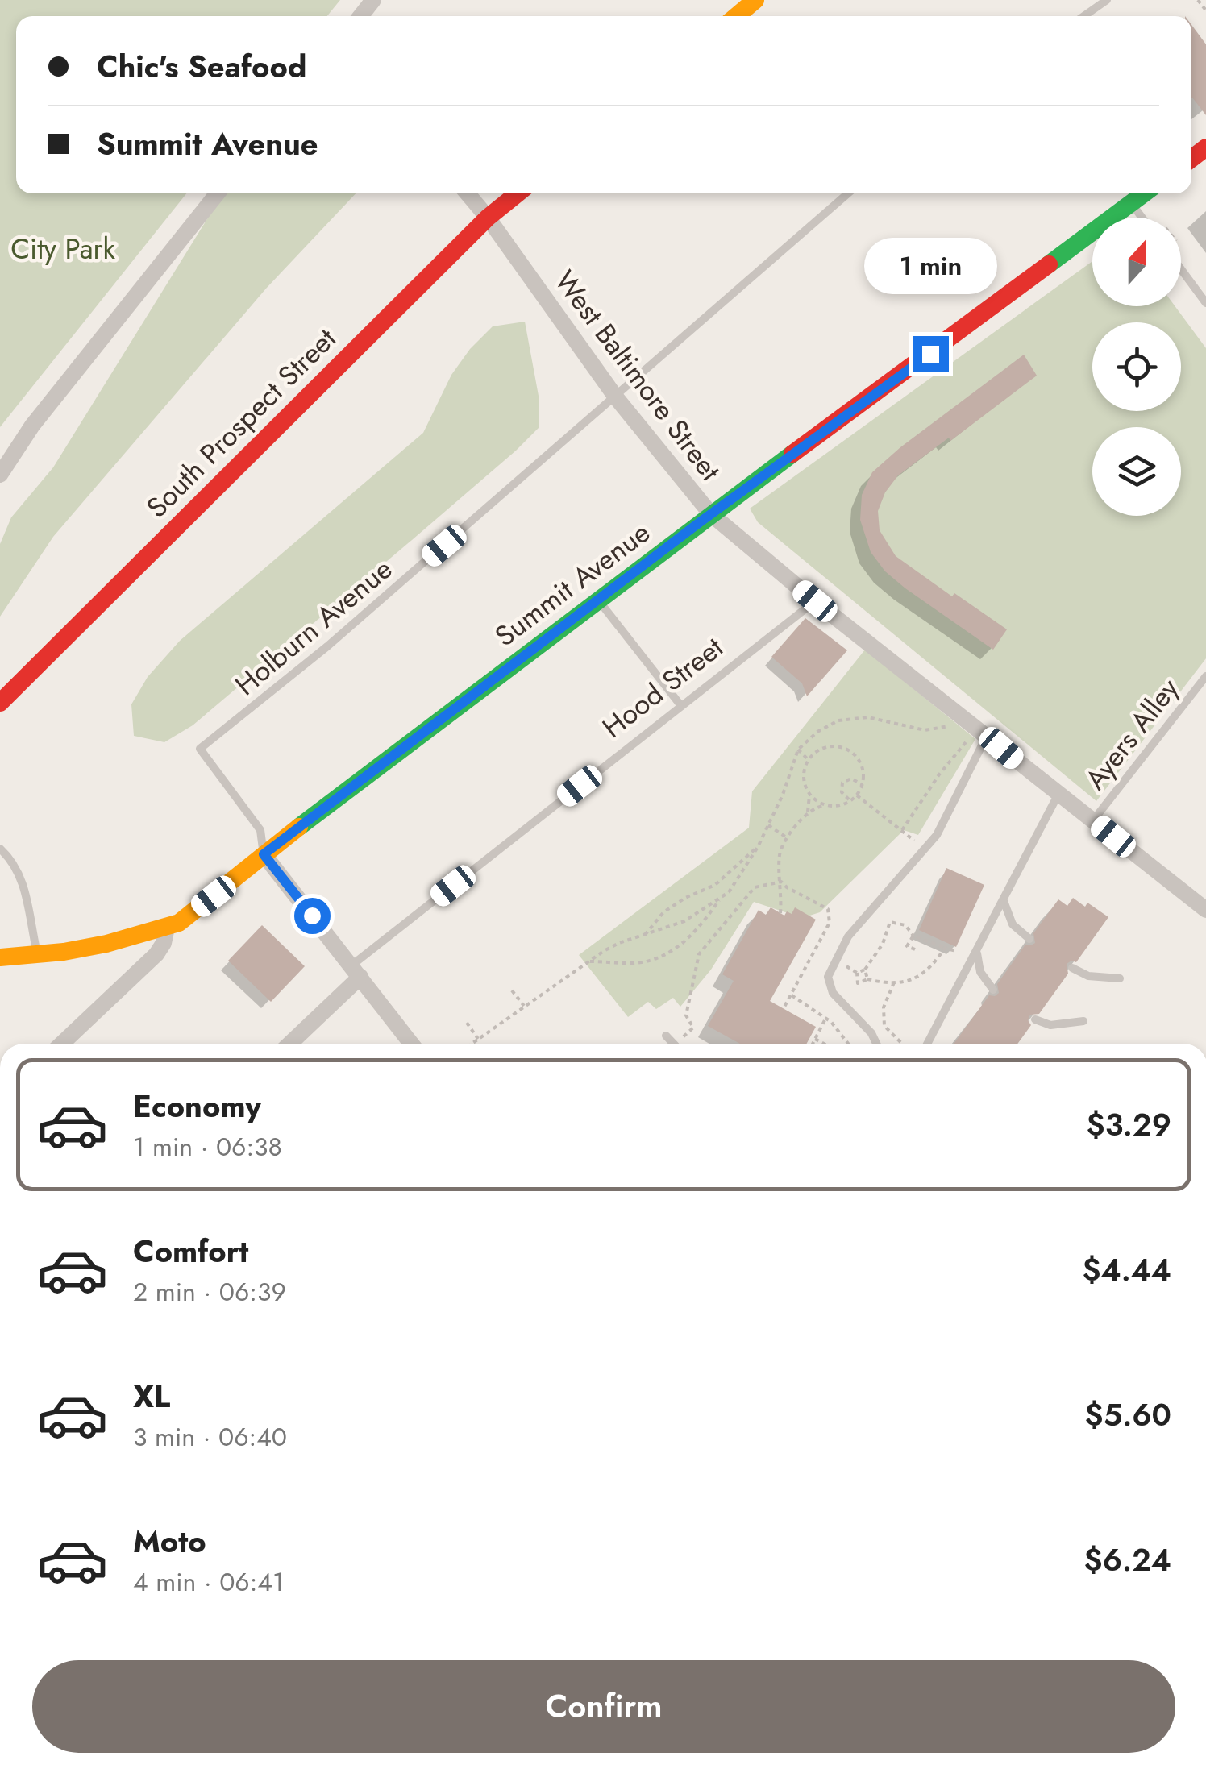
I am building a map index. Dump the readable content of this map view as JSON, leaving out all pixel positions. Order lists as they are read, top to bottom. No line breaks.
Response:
{"streets":{"main road":["South Prospect Street","Summit Avenue"],"street":["West Baltimore Street","Hood Street"],"lane":["Holburn Avenue","Ayers Alley"]},"crossings":[["West Baltimore Street","South Prospect Street"],["West Baltimore Street","Summit Avenue"],["West Baltimore Street","Holburn Avenue"],["West Baltimore Street","Hood Street"],["West Baltimore Street","Ayers Alley"],["Summit Avenue","Holburn Avenue"]],"parks":["City Park"],"north":"top","page":{"banner":["Chic's Seafood","Summit Avenue"],"bubble":"1 min","list":[{"name":"Economy","note":"1 min · 06:38","value":"$3.29"},{"name":"Comfort","note":"2 min · 06:39","value":"$4.44"},{"name":"XL","note":"3 min · 06:40","value":"$5.60"},{"name":"Moto","note":"4 min · 06:41","value":"$6.24"}],"buttons":"Confirm"}}
